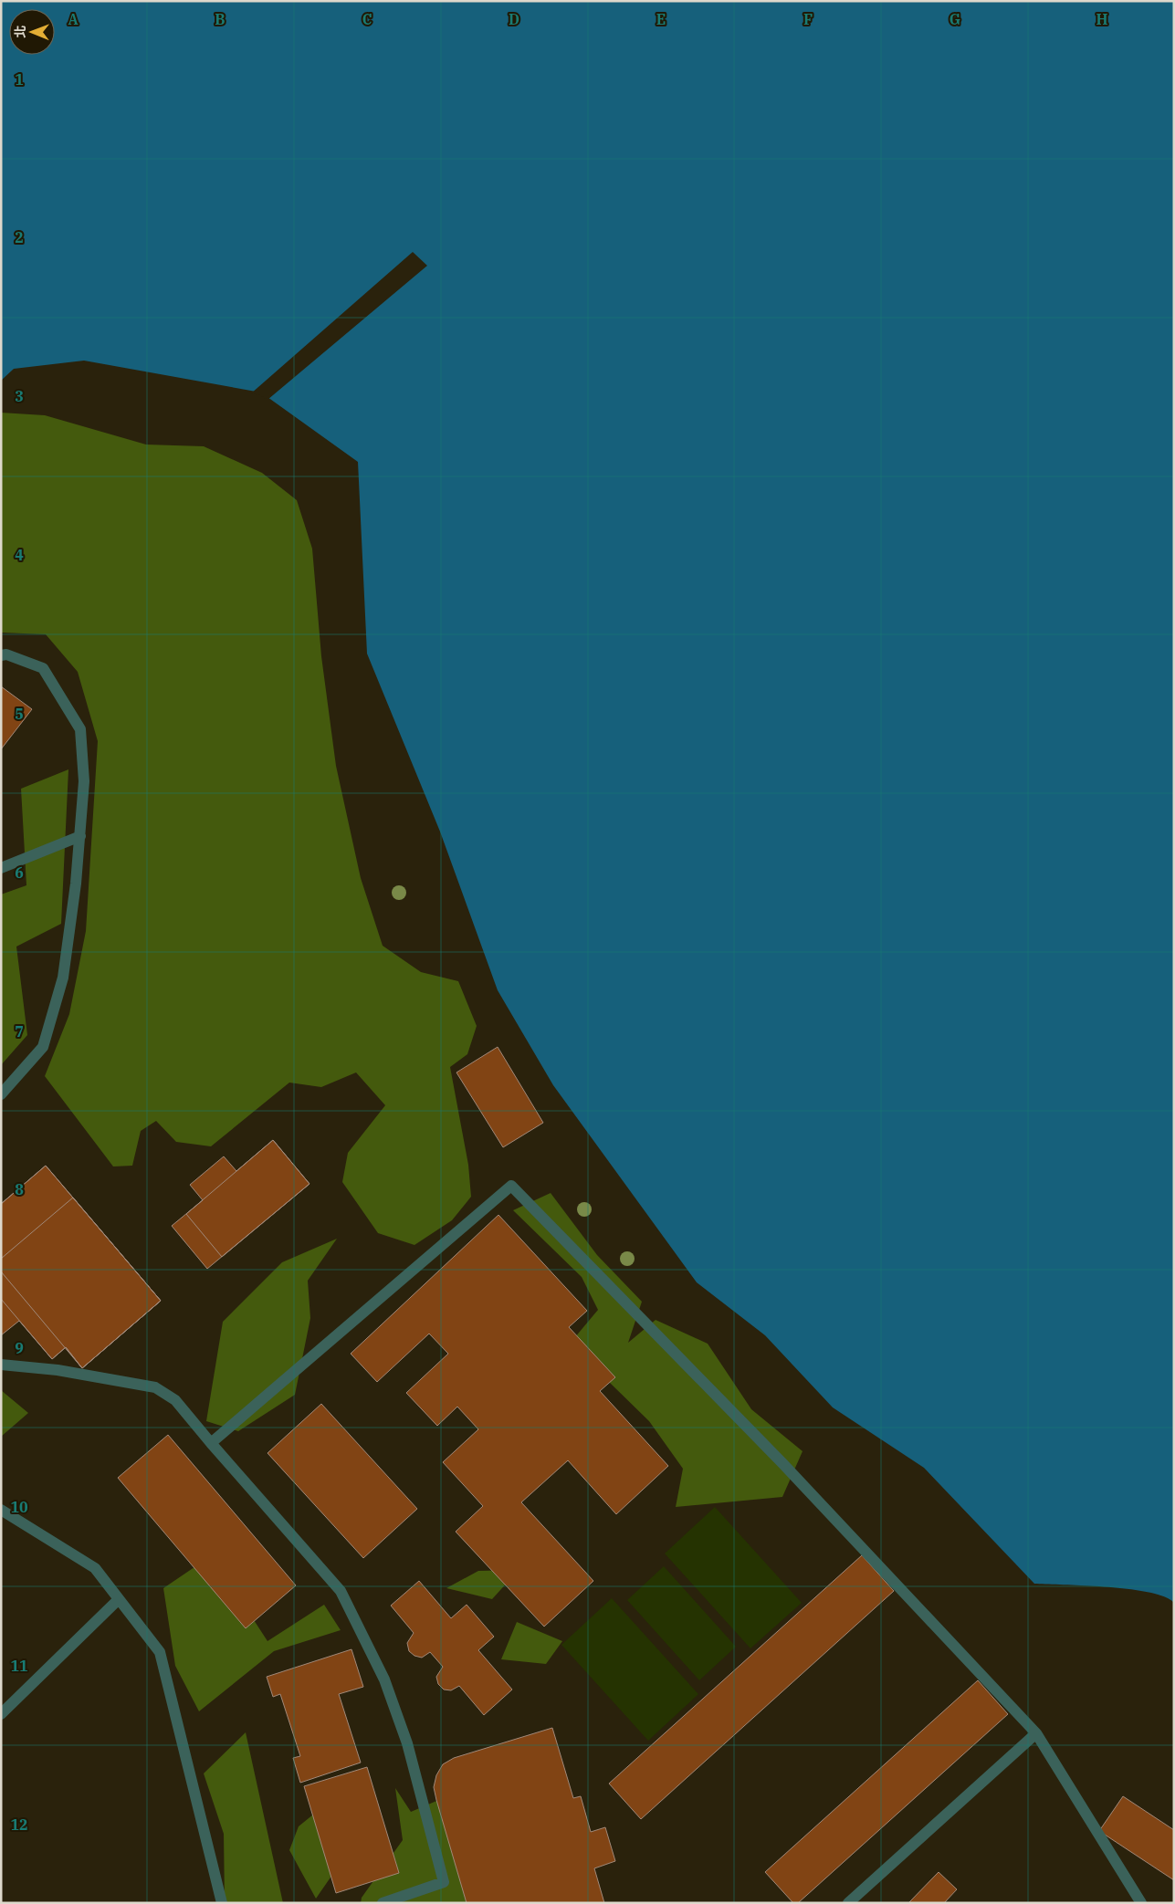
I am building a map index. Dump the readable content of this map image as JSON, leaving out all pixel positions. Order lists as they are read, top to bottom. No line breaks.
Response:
{"north":"left","grid":{"columns":["A","B","C","D","E","F","G","H"],"rows":["1","2","3","4","5","6","7","8","9","10","11","12"]}}
